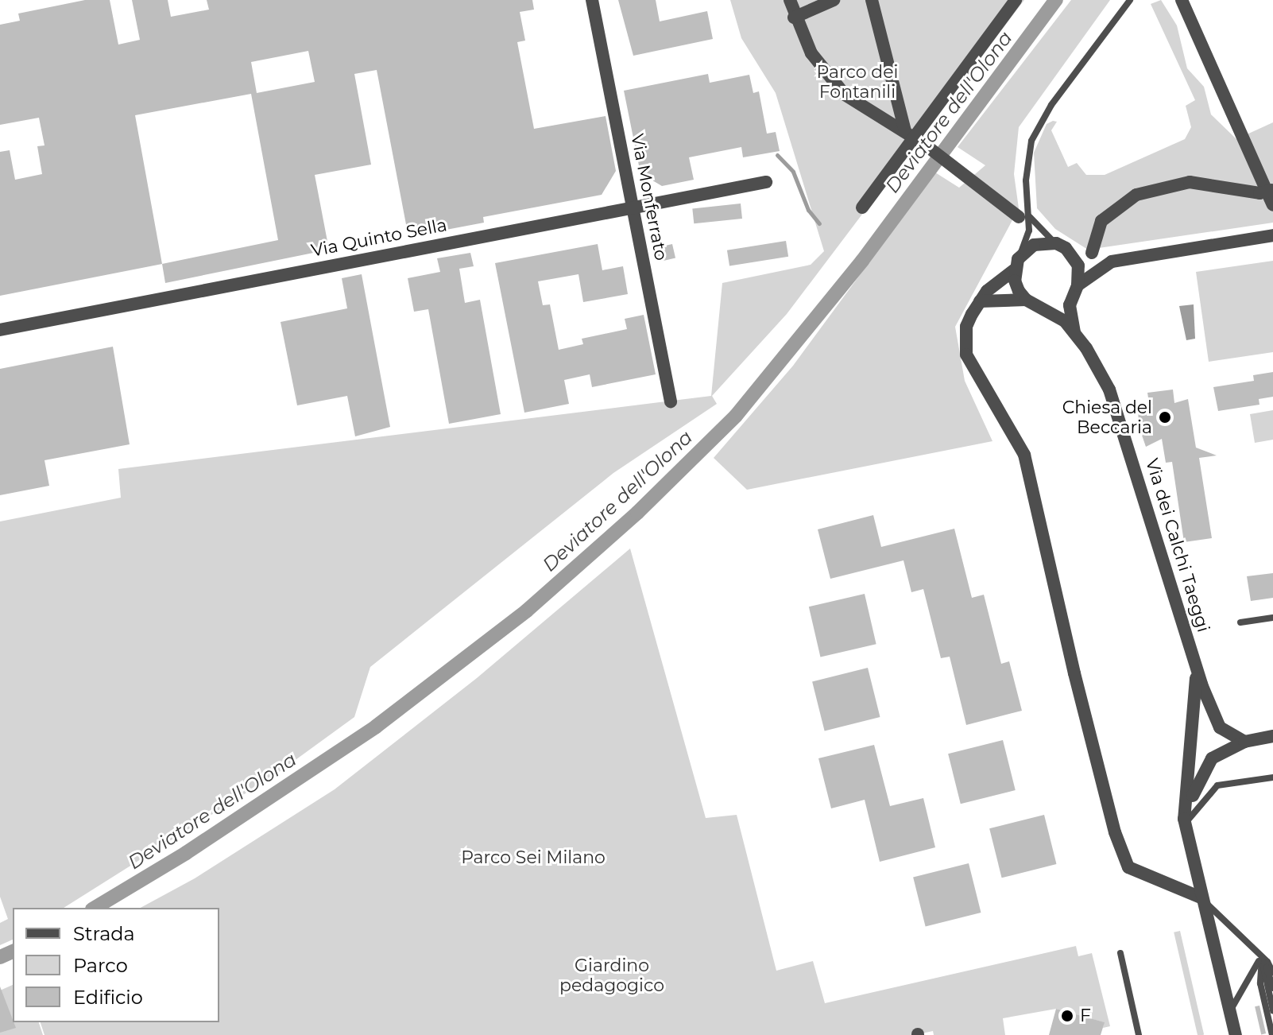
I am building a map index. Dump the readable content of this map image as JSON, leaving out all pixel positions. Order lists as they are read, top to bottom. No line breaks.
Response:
{"streets":{"street":["Via Monferrato","Via Quinto Sella","Via dei Calchi Taeggi"]},"crossings":[["Via Monferrato","Via Quinto Sella"]],"water":["Deviatore dell'Olona"],"parks":["Parco dei Fontanili","Parco Sei Milano","Giardino pedagogico"],"places":["Chiesa del Beccaria","F"],"legend":["Strada","Parco","Edificio"]}
